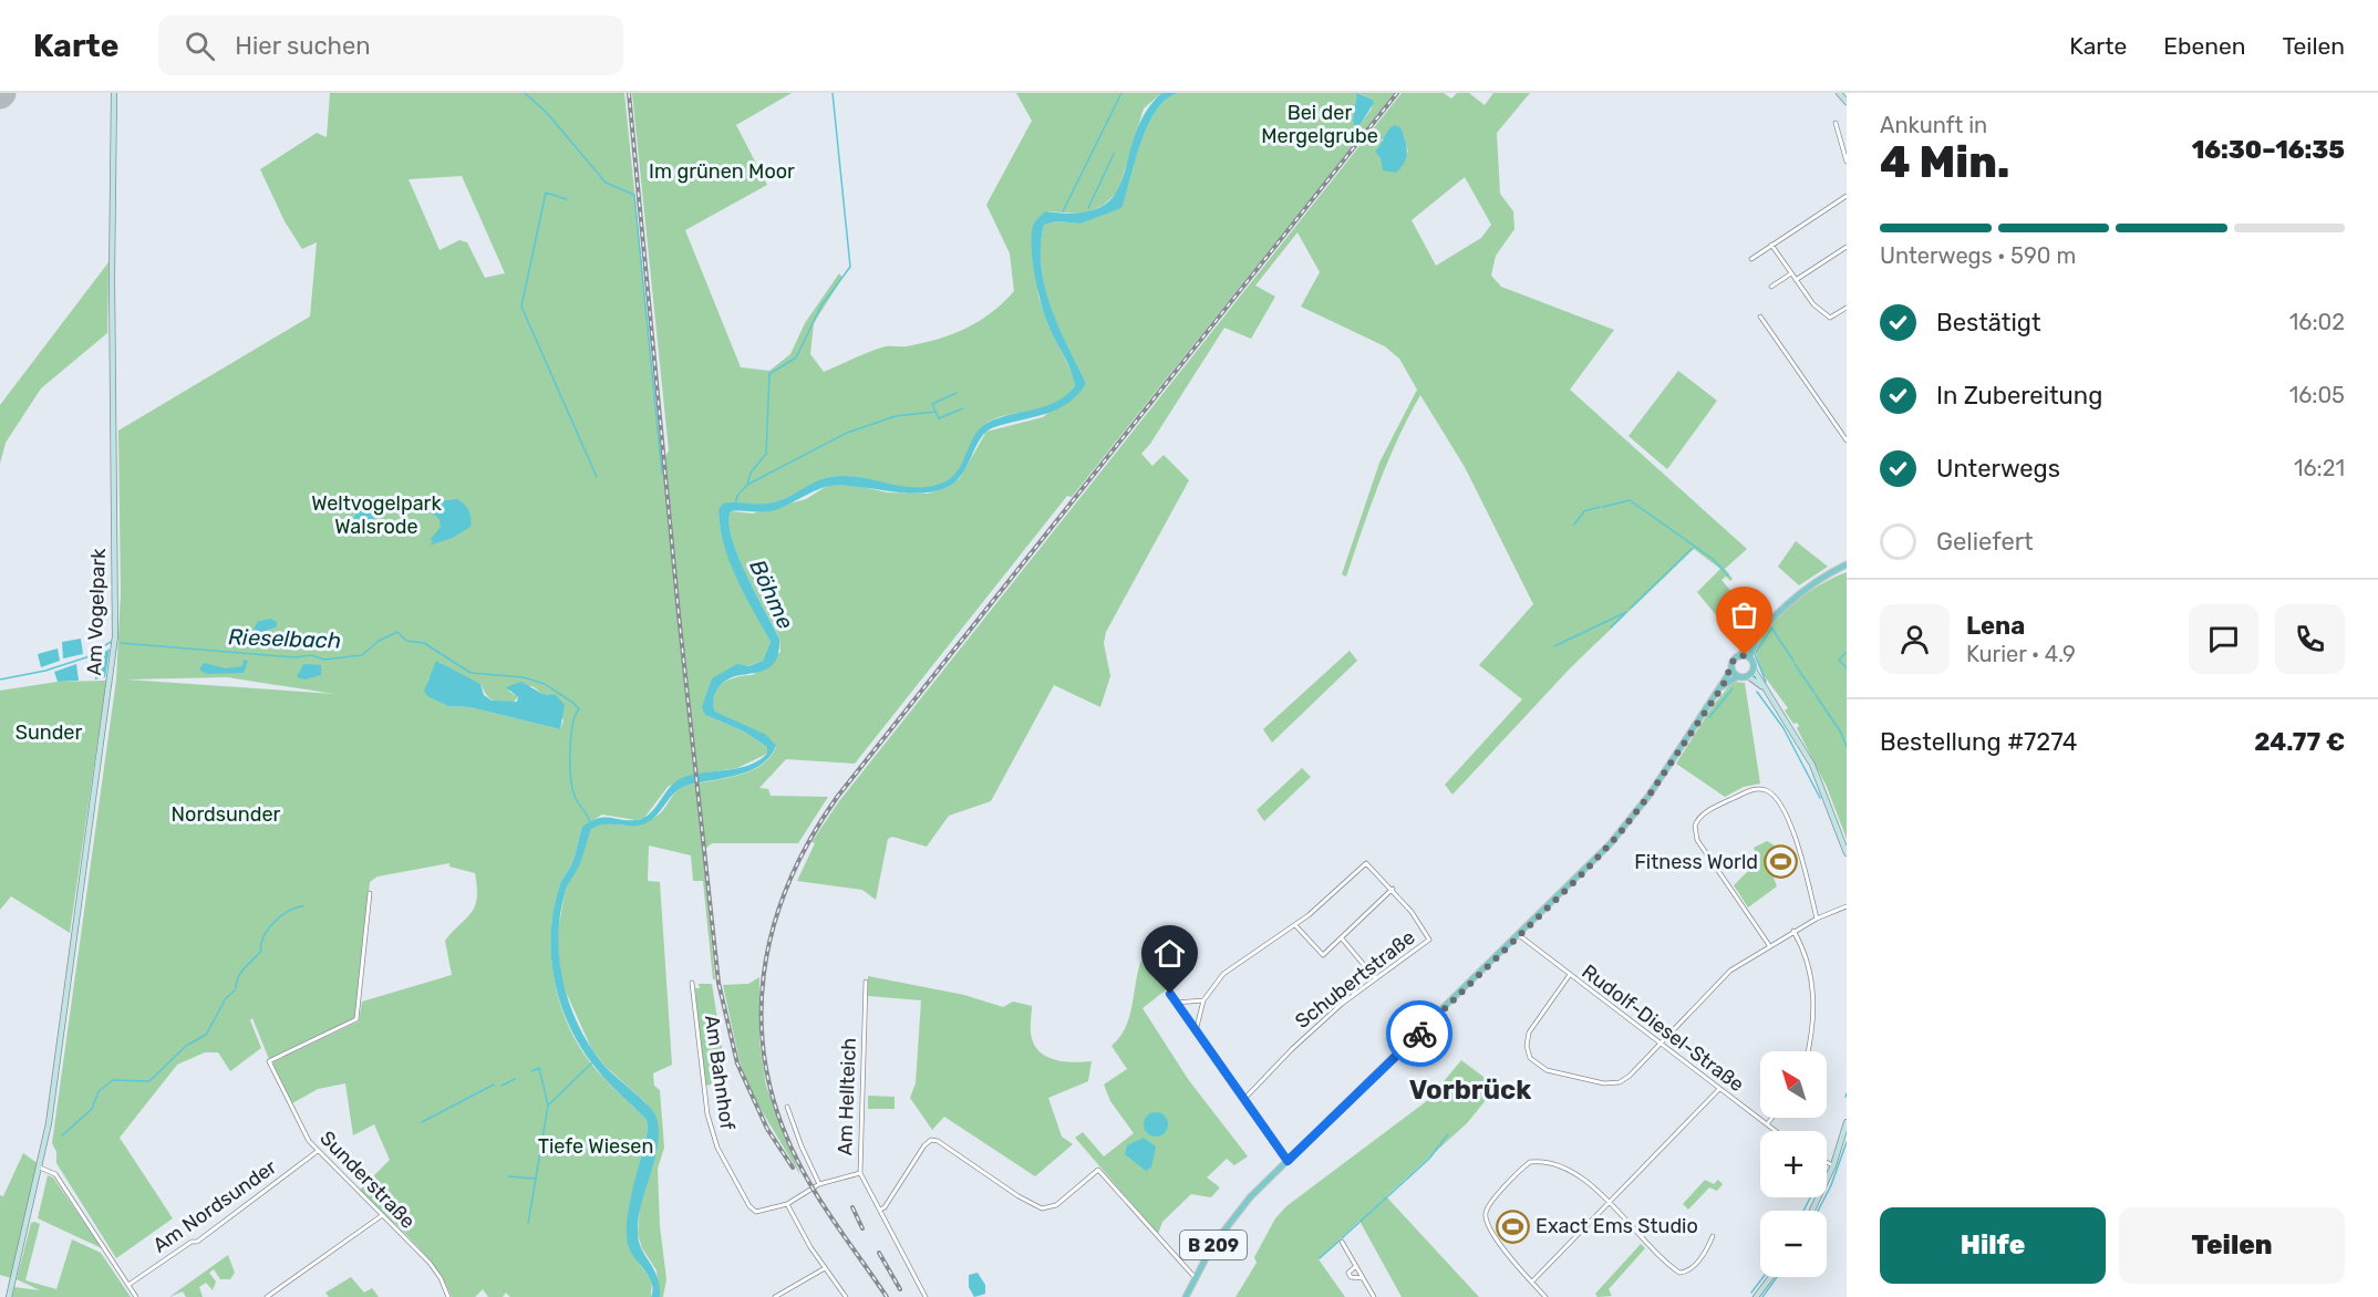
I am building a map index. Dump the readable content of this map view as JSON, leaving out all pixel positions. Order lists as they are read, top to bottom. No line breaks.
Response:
{"streets":{"main road":["B 209"],"street":["Am Vogelpark","Schubertstraße","Rudolf-Diesel-Straße","Am Bahnhof","Am Hellteich","Sunderstraße","Am Nordsunder"]},"crossings":[["Rudolf-Diesel-Straße","B 209"],["Am Bahnhof","Am Hellteich"],["Sunderstraße","Am Nordsunder"]],"districts":["Vorbrück"],"water":["Böhme","Rieselbach"],"parks":["Bei der Mergelgrube","Im grünen Moor","Weltvogelpark Walsrode","Sunder","Nordsunder","Tiefe Wiesen"],"places":{"sports":["Fitness World","Exact Ems Studio"]},"north":"top left","page":{"header":"Karte","search":"Hier suchen","nav":["Karte","Ebenen","Teilen"],"heading":["4 Min.","Ankunft in","16:30–16:35"],"panel":["Lena","Kurier · 4.9","Bestellung #7274","24.77 €"],"bar":"Unterwegs · 590 m","list":[["Bestätigt","16:02"],["In Zubereitung","16:05"],["Unterwegs","16:21"],"Geliefert"],"map_buttons":["+","−"],"buttons":["Hilfe","Teilen"]}}
